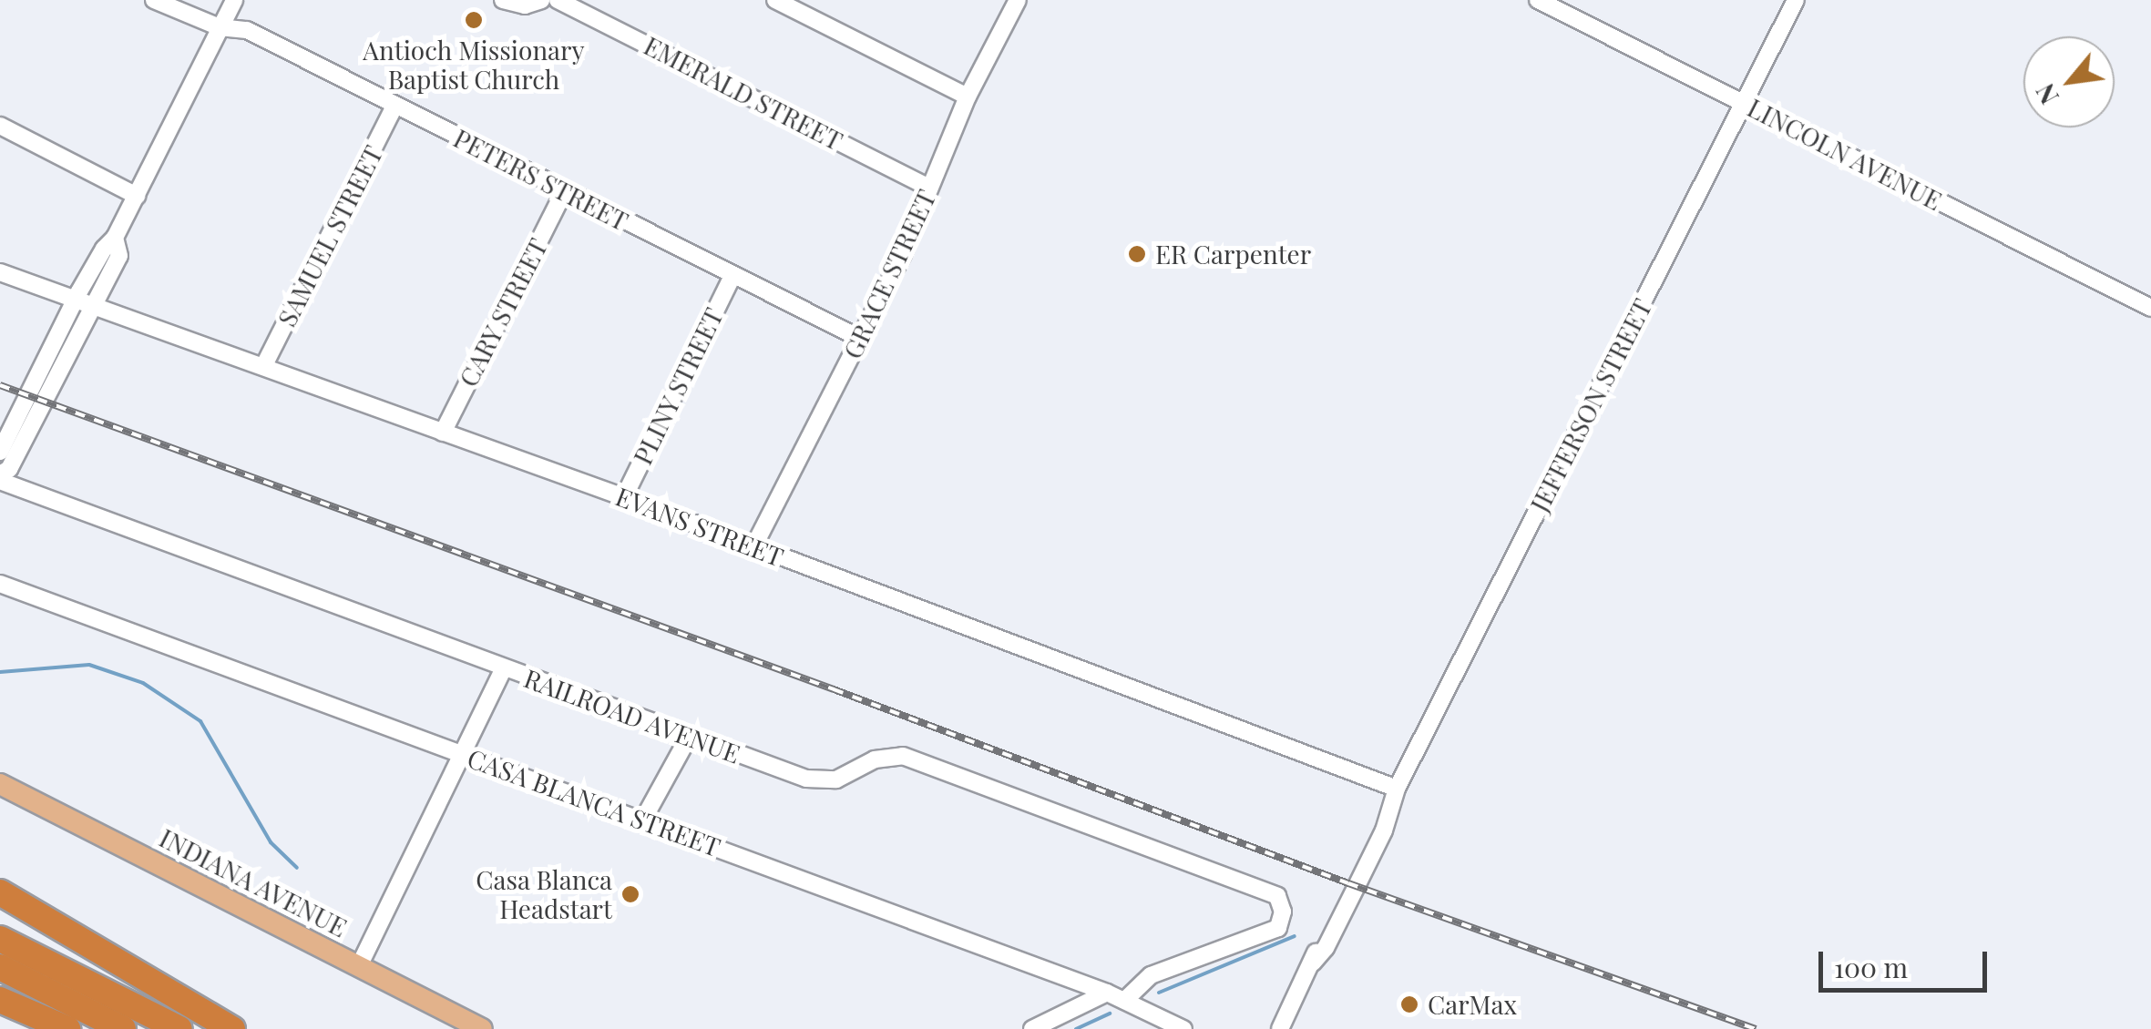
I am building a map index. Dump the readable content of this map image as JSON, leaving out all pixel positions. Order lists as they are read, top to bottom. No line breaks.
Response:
{"streets":{"main road":["INDIANA AVENUE"],"street":["EMERALD STREET","LINCOLN AVENUE","PETERS STREET","SAMUEL STREET","GRACE STREET","CARY STREET","PLINY STREET","JEFFERSON STREET","EVANS STREET","RAILROAD AVENUE","CASA BLANCA STREET"]},"crossings":[["EMERALD STREET","GRACE STREET"],["LINCOLN AVENUE","JEFFERSON STREET"],["PETERS STREET","SAMUEL STREET"],["PETERS STREET","GRACE STREET"],["PETERS STREET","CARY STREET"],["PETERS STREET","PLINY STREET"],["SAMUEL STREET","EVANS STREET"],["GRACE STREET","EVANS STREET"],["CARY STREET","EVANS STREET"],["PLINY STREET","EVANS STREET"],["JEFFERSON STREET","EVANS STREET"],["RAILROAD AVENUE","CASA BLANCA STREET"]],"places":["Antioch Missionary Baptist Church","ER Carpenter","Casa Blanca Headstart","CarMax"],"scale_bar":"100 m","north":"bottom left"}
